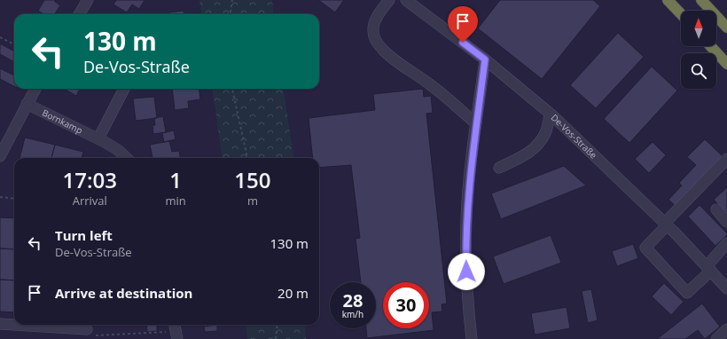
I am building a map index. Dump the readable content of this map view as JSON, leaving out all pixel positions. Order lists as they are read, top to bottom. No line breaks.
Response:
{"streets":{"street":["Bornkamp","De-Vos-Straße"]},"north":"top","page":{"turn":["130 m","De-Vos-Straße"],"eta":["17:03","Arrival","1","min","150","m"],"list":[{"name":"Turn left","note":"De-Vos-Straße","value":"130 m"},{"name":"Arrive at destination","value":"20 m"}],"speed":"28 km/h","limit":"30"}}
